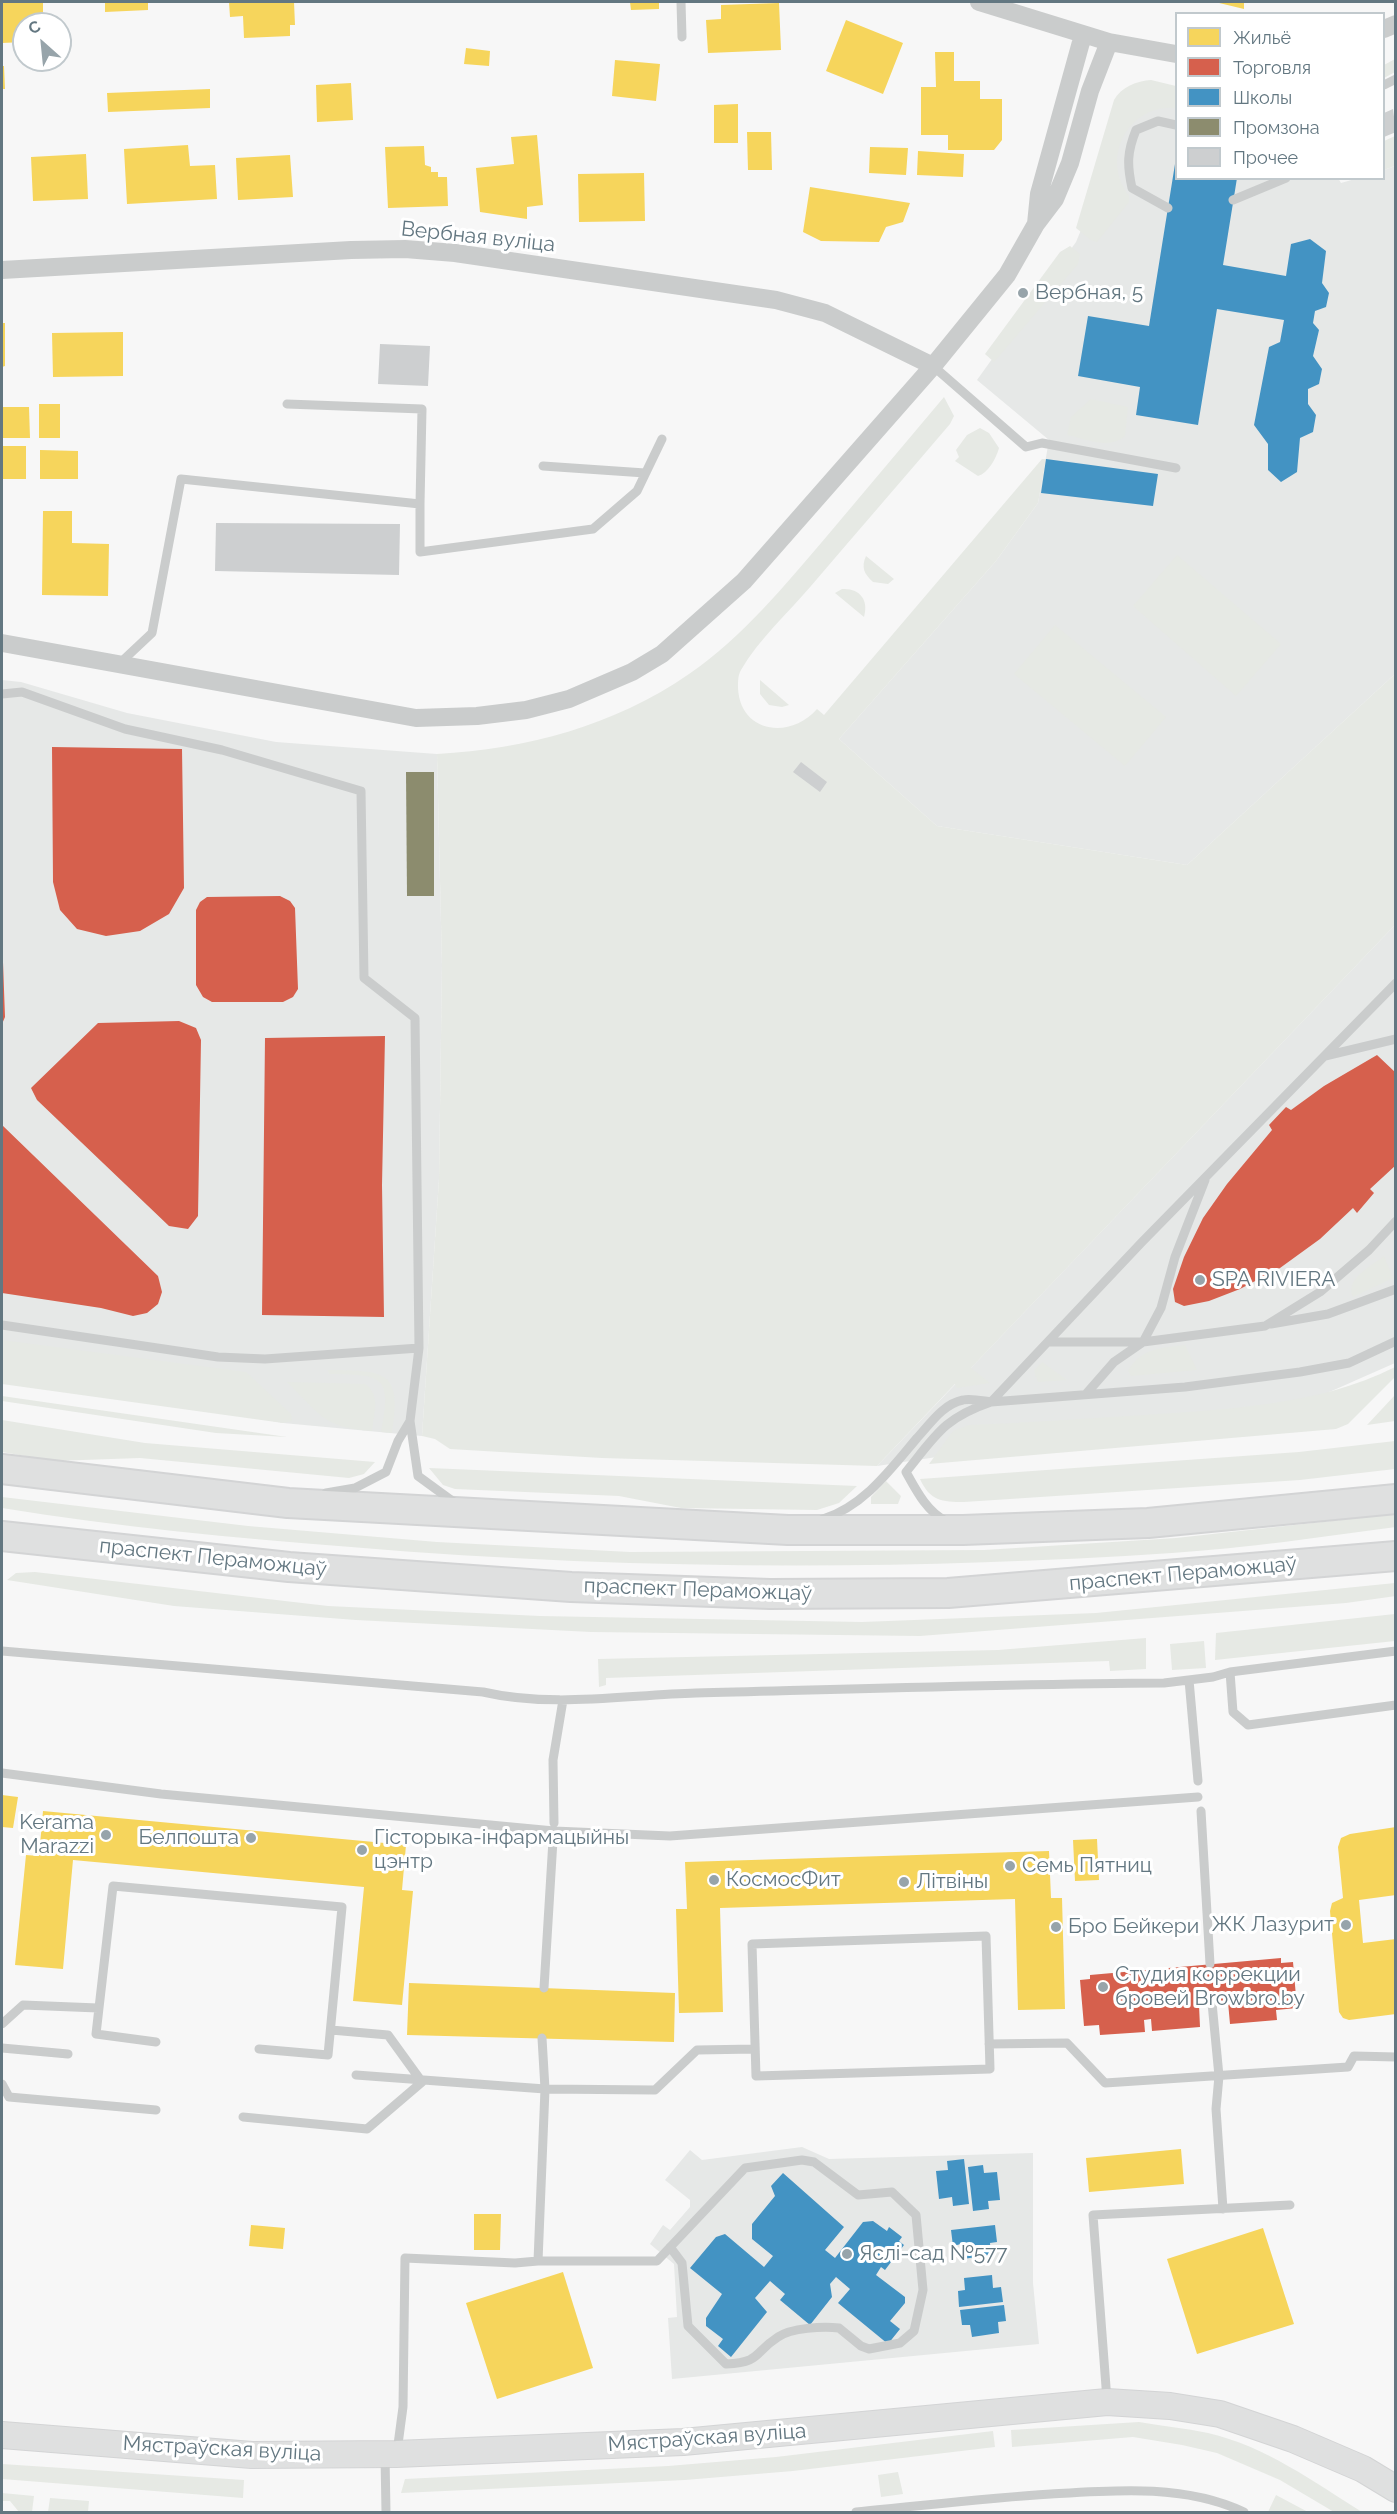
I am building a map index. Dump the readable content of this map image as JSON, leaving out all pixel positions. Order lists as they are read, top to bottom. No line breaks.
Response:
{"streets":{"main road":["праспект Пераможцаў"],"street":["Вербная вуліца","Мястраўская вуліца"]},"places":["Вербная, 5","SPA RIVIERA","Kerama Marazzi","Белпошта","Гісторыка-інфармацыйны цэнтр","Семь Пятниц","КосмосФит","Літвіны","ЖК Лазурит","Бро Бейкери","Студия коррекции бровей Browbro.by","Яслі-сад №577"],"legend":["Жильё","Торговля","Школы","Промзона","Прочее"],"north":"top left"}
